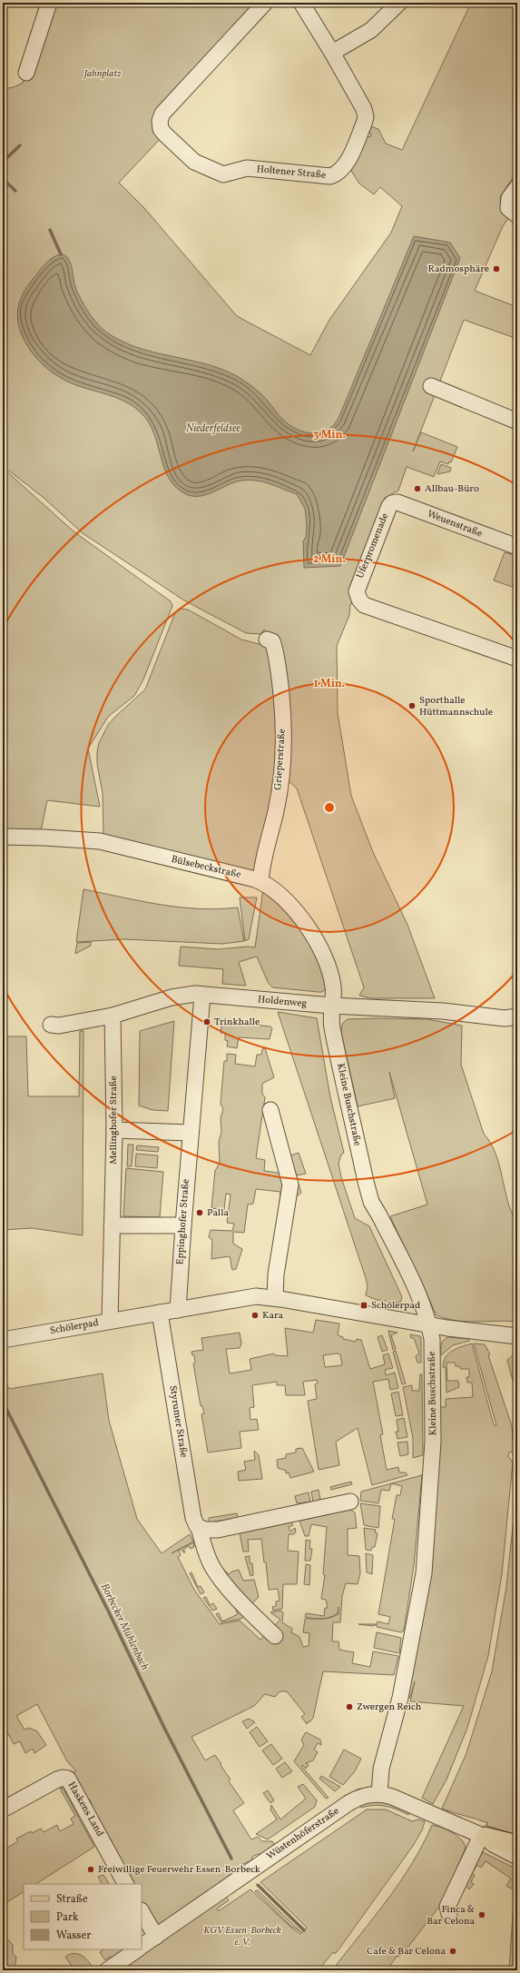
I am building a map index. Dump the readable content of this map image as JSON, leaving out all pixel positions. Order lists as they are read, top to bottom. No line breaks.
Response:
{"streets":{"street":["Holtener Straße","Weuenstraße","Uferpromenade","Grieperstraße","Bülsebeckstraße","Holdenweg","Kleine Buschstraße","Mellinghofer Straße","Eppinghofer Straße","Schölerpad","Styrumer Straße","Haskens Land","Wüstenhöferstraße"]},"crossings":[["Weuenstraße","Uferpromenade"],["Grieperstraße","Bülsebeckstraße"],["Bülsebeckstraße","Holdenweg"],["Bülsebeckstraße","Kleine Buschstraße"],["Holdenweg","Kleine Buschstraße"],["Holdenweg","Mellinghofer Straße"],["Holdenweg","Eppinghofer Straße"],["Kleine Buschstraße","Schölerpad"],["Kleine Buschstraße","Wüstenhöferstraße"],["Mellinghofer Straße","Schölerpad"],["Eppinghofer Straße","Schölerpad"],["Schölerpad","Styrumer Straße"]],"water":["Niederfeldsee","Borbecker Mühlenbach"],"parks":["Jahnplatz","KGV Essen-Borbeck e. V."],"places":{"other":["Radmosphäre","Allbau-Büro","Sporthalle Hüttmannschule","Trinkhalle","Palla","Kara","Zwergen Reich","Freiwillige Feuerwehr Essen-Borbeck","Finca & Bar Celona","Cafe & Bar Celona"],"transit":["Schölerpad"]},"legend":["Straße","Park","Wasser"],"rings":["3 Min.","2 Min.","1 Min."]}
